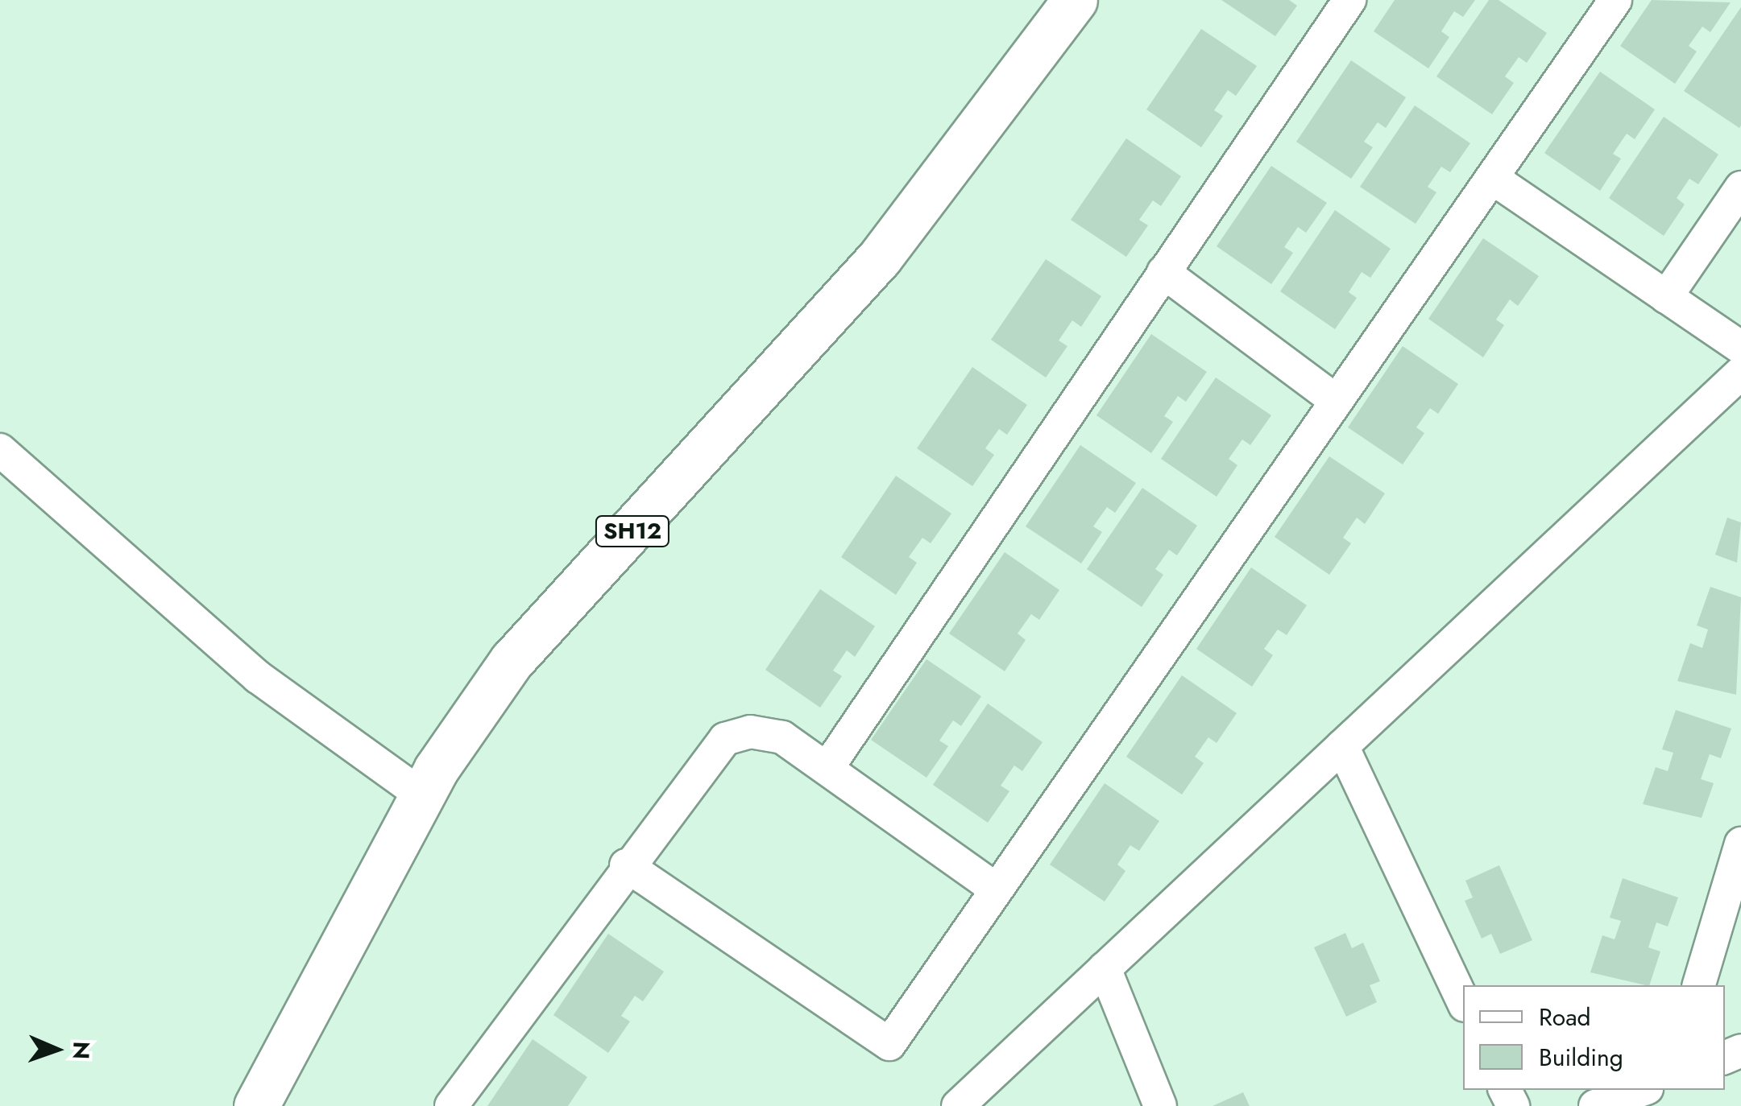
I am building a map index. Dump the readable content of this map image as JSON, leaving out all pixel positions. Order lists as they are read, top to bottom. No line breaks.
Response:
{"streets":{"main road":["SH12"]},"legend":["Road","Building"],"north":"right"}
